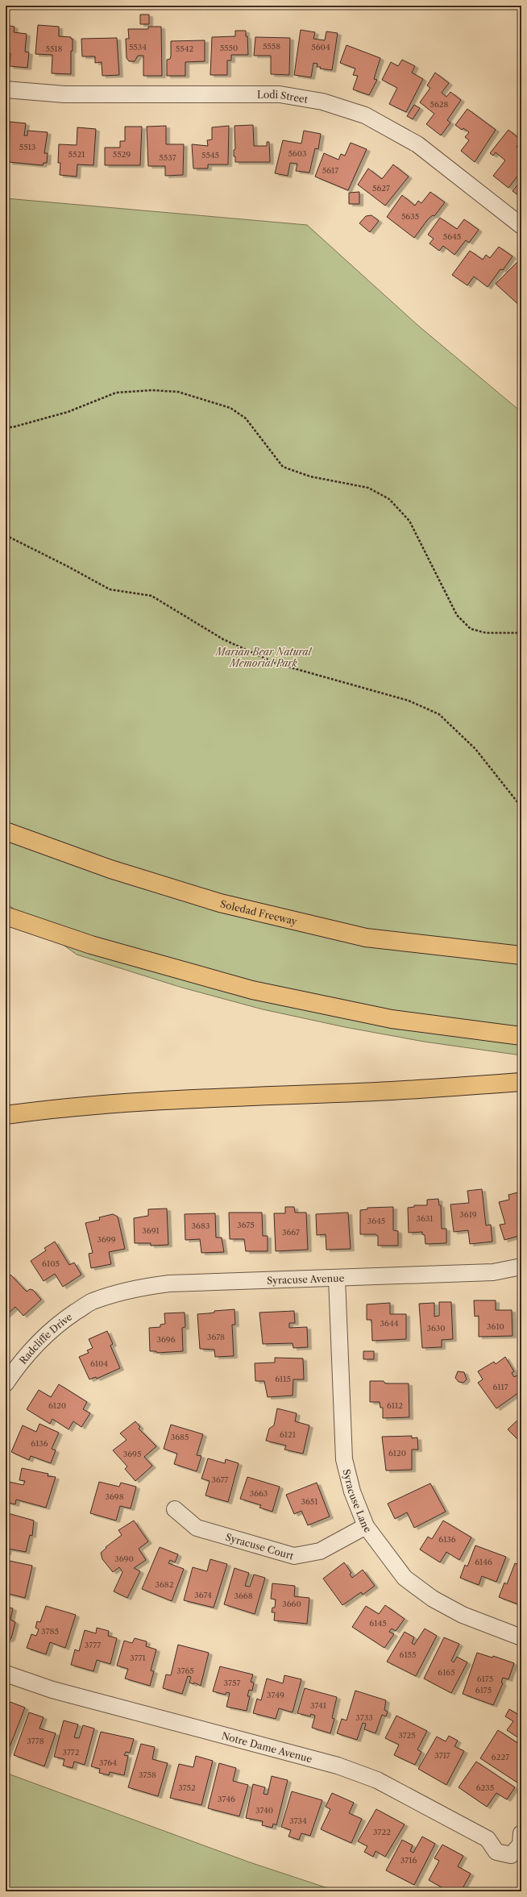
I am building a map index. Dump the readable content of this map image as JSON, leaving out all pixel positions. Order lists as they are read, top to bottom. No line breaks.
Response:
{"streets":{"highway":["Soledad Freeway"],"street":["Lodi Street","Syracuse Avenue","Radcliffe Drive","Syracuse Lane","Syracuse Court","Notre Dame Avenue"]},"crossings":[["Syracuse Avenue","Radcliffe Drive"],["Syracuse Avenue","Syracuse Lane"],["Syracuse Lane","Syracuse Court"]],"parks":["Marian Bear Natural Memorial Park"],"house_numbers":["5558","5534","5604","5550","5518","5542","5628","5513","5603","5521","5529","5545","5537","5617","5627","5635","5645","3619","3631","3645","3675","3683","3691","3667","3699","6105","3644","3610","3630","3678","3696","6104","6115","6117","6120","6112","6121","3685","6136","6120","3695","3677","3663","3698","3651","6136","3690","6146","3682","3674","3668","3660","6145","3785","3777","6155","3771","3765","6165","6175","3757","6175","3749","3741","3733","3725","3778","3772","3717","6227","3764","3758","3752","6235","3746","3740","3734","3722","3716"]}
